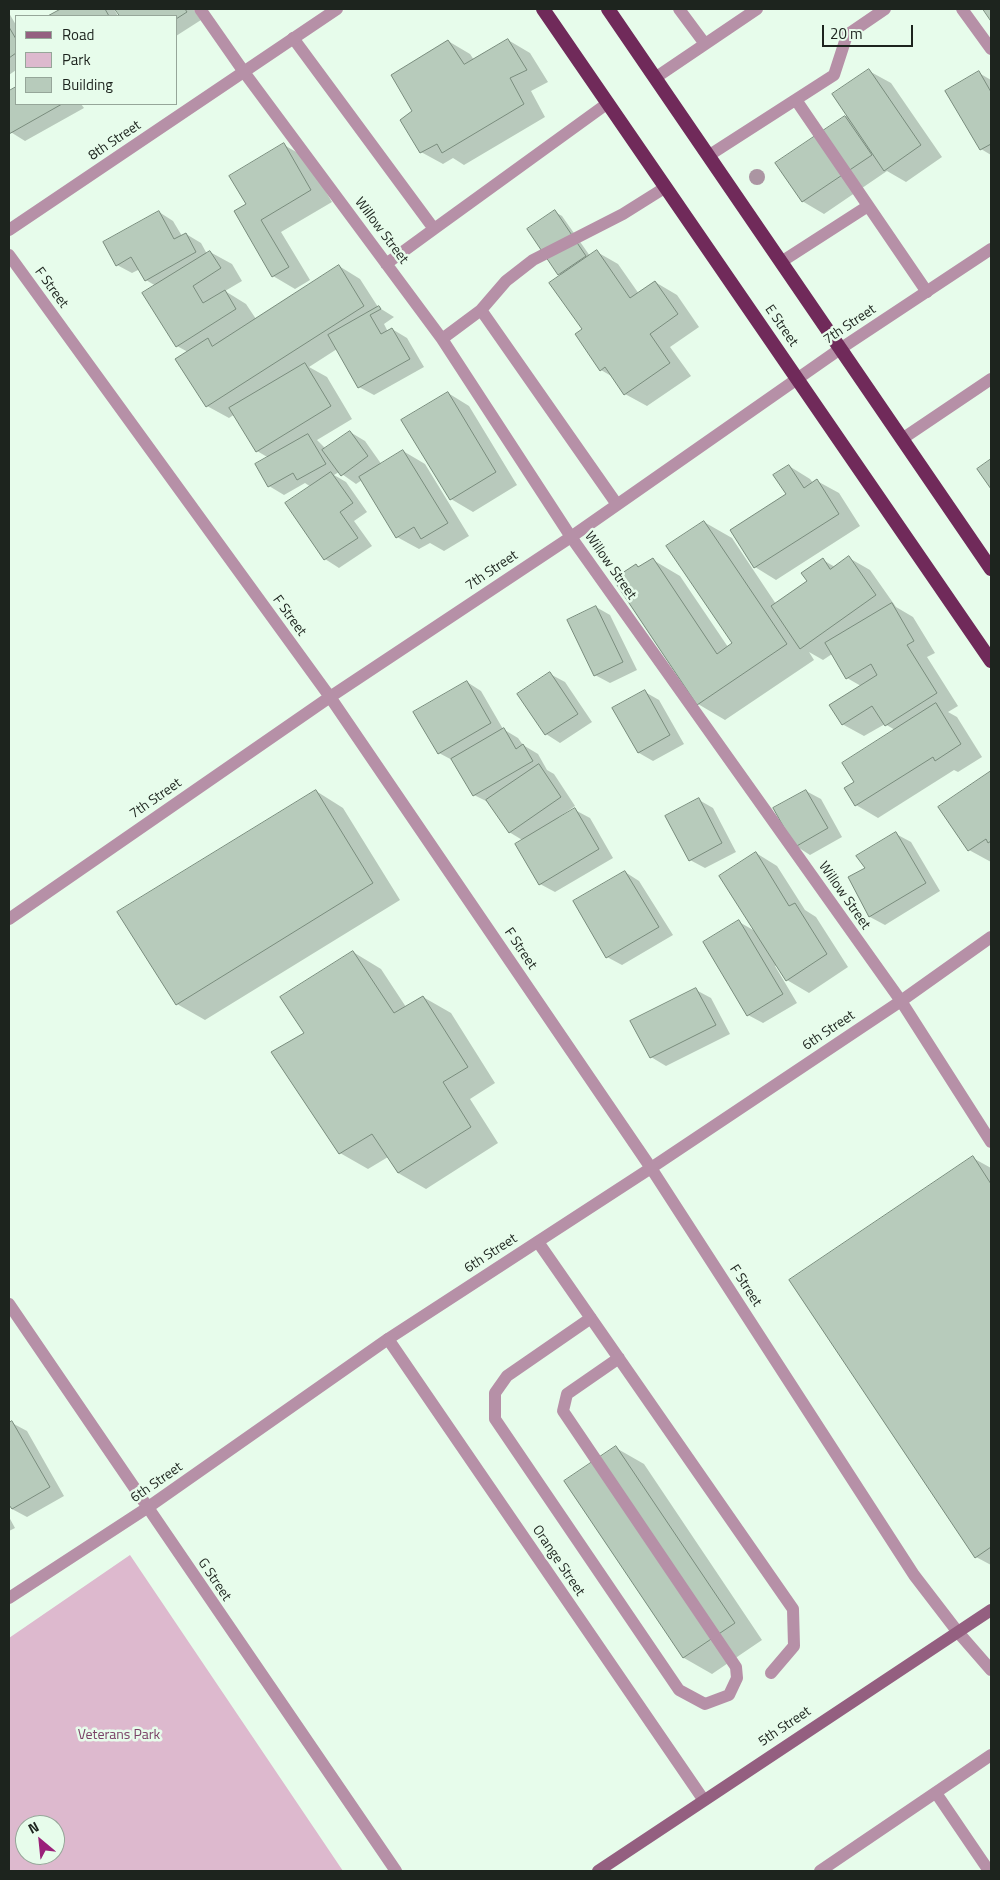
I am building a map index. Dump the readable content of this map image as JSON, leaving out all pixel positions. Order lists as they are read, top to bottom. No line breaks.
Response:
{"streets":{"highway":["E Street"],"main road":["5th Street"],"street":["8th Street","Willow Street","F Street","7th Street","6th Street","Orange Street","G Street"]},"crossings":[["8th Street","Willow Street"],["Willow Street","7th Street"],["Willow Street","6th Street"],["F Street","7th Street"],["F Street","6th Street"],["F Street","5th Street"],["7th Street","E Street"],["6th Street","Orange Street"],["6th Street","G Street"],["Orange Street","5th Street"]],"parks":["Veterans Park"],"legend":["Road","Park","Building"],"scale_bar":"20 m","north":"top left"}
